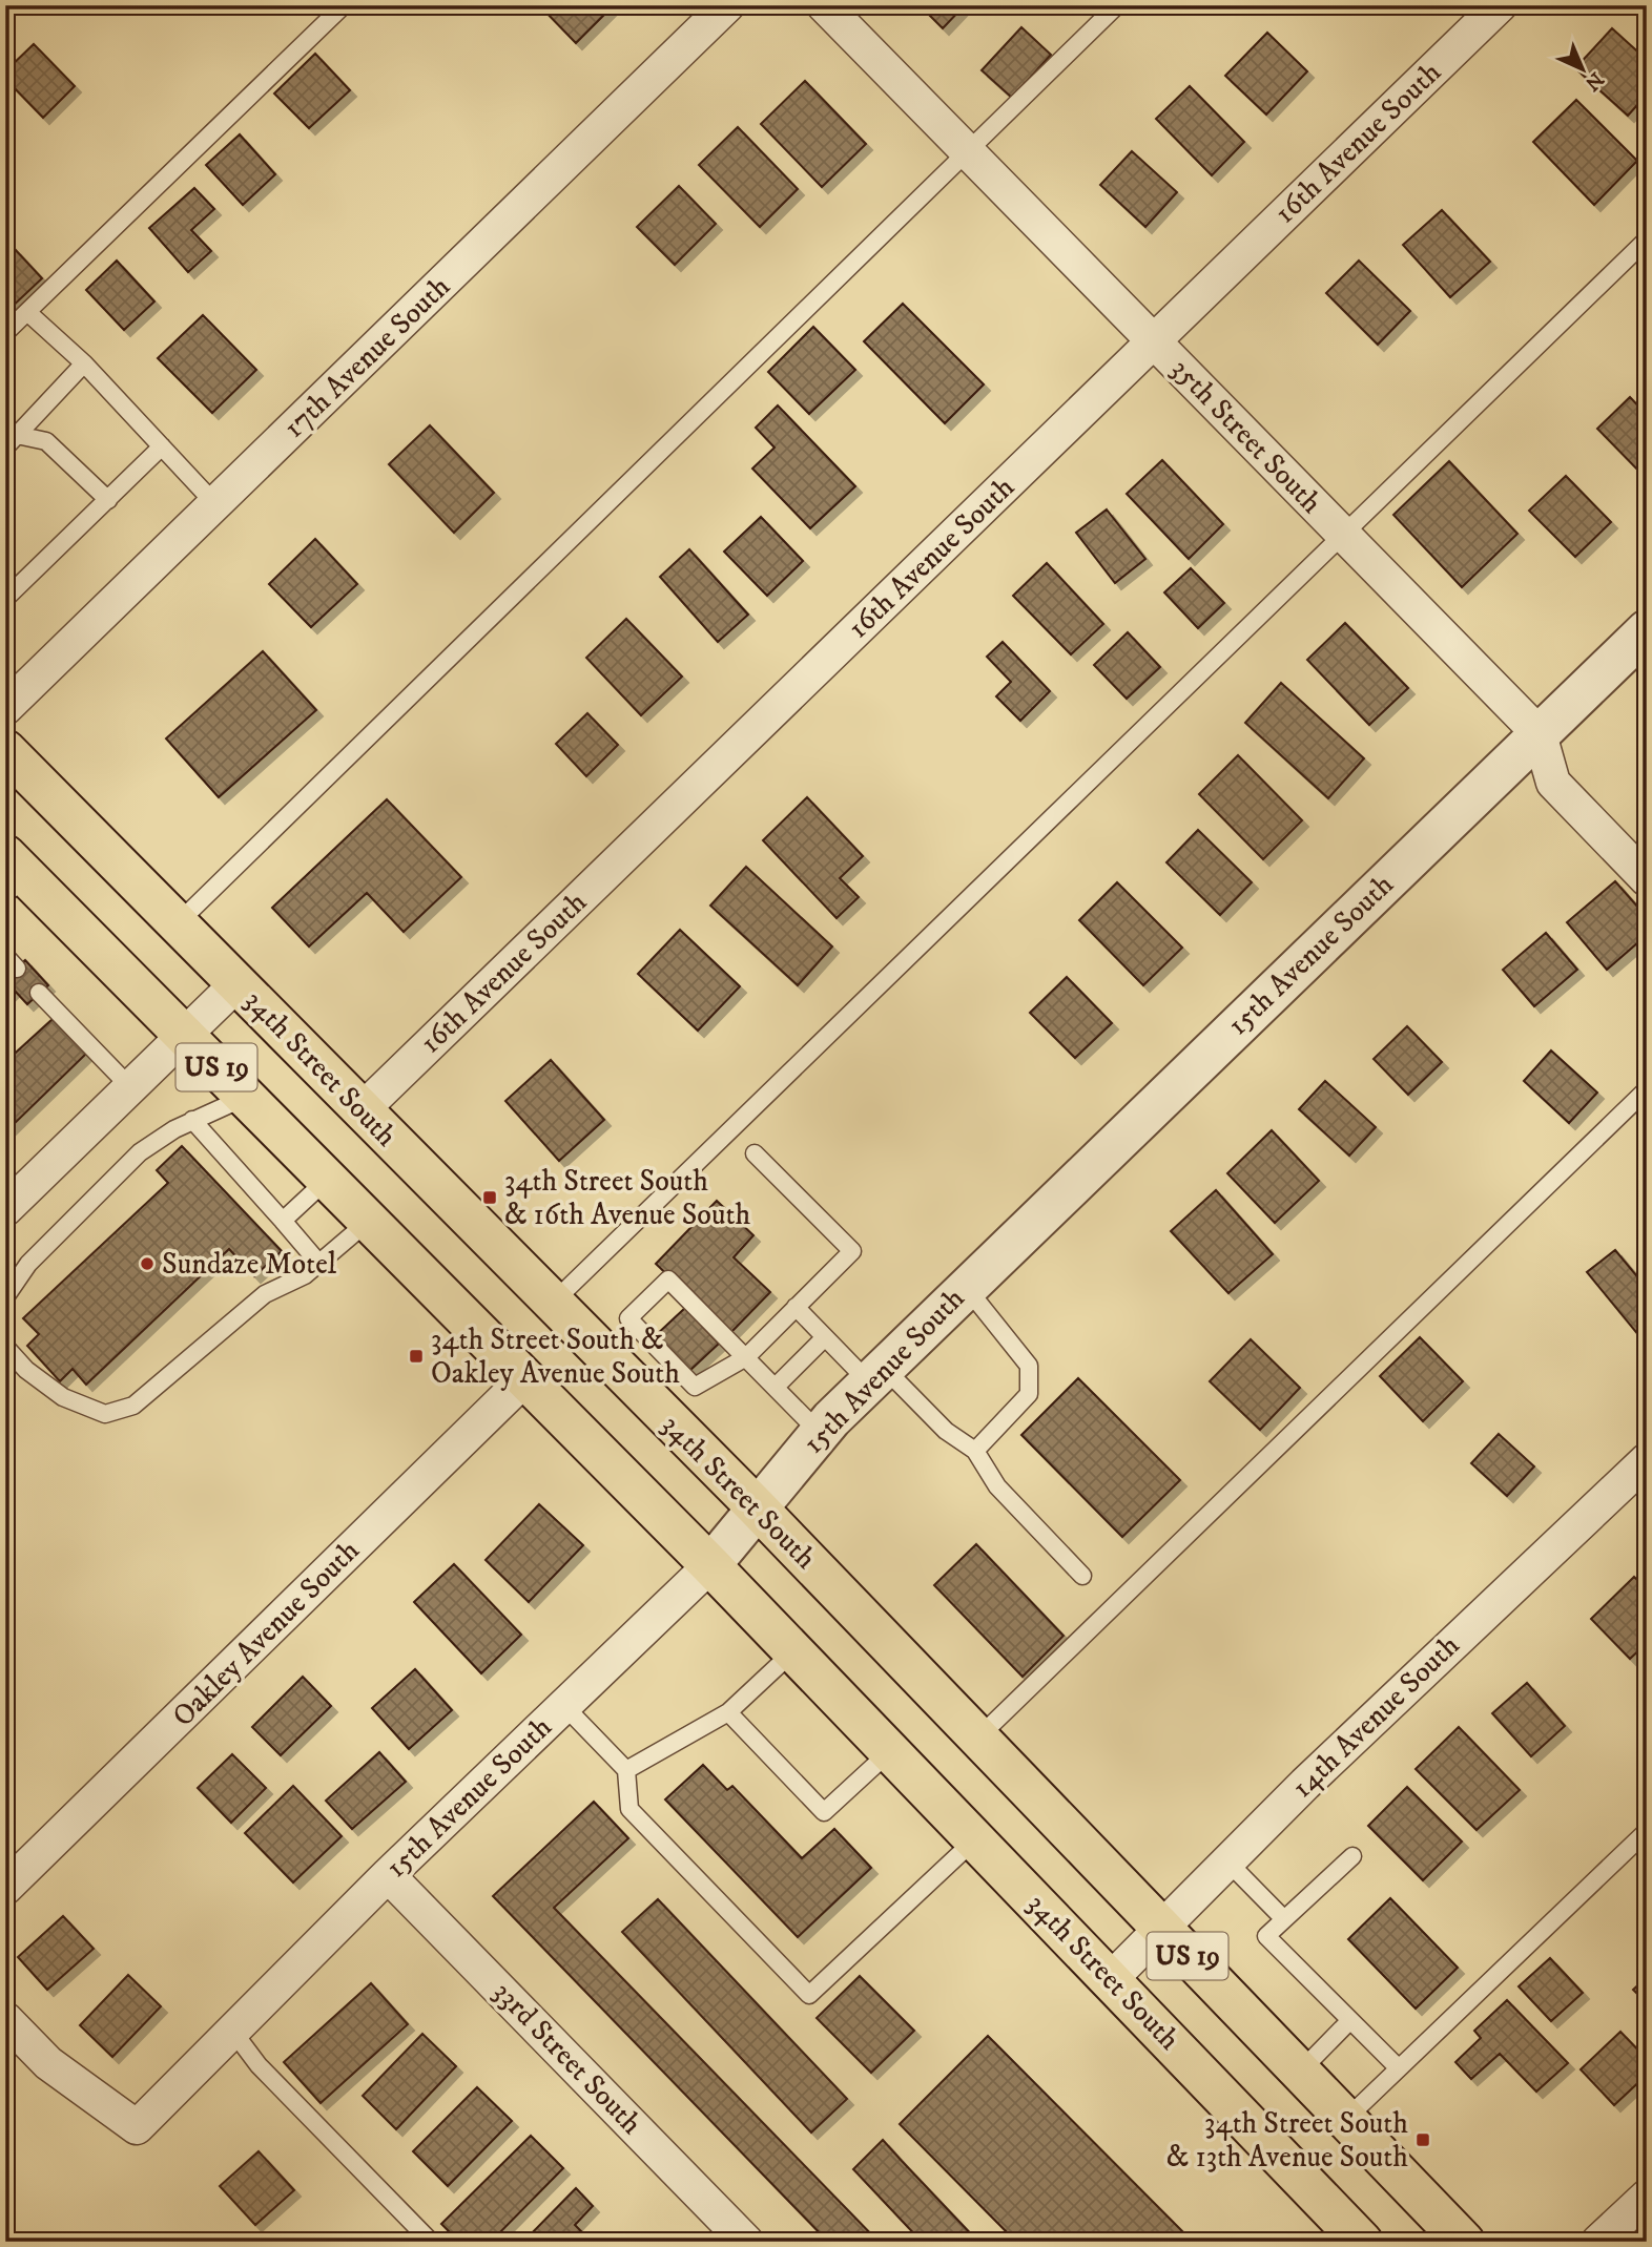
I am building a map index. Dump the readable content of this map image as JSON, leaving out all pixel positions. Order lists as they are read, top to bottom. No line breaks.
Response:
{"streets":{"highway":["US 19","34th Street South"],"street":["16th Avenue South","17th Avenue South","35th Street South","15th Avenue South","Oakley Avenue South","14th Avenue South","33rd Street South"]},"crossings":[["16th Avenue South","35th Street South"],["16th Avenue South","34th Street South"],["35th Street South","15th Avenue South"],["15th Avenue South","34th Street South"],["15th Avenue South","33rd Street South"],["34th Street South","Oakley Avenue South"],["34th Street South","14th Avenue South"]],"places":{"transit":["34th Street South & 16th Avenue South","34th Street South & Oakley Avenue South","34th Street South & 13th Avenue South"],"other":["Sundaze Motel"]},"north":"bottom right"}
